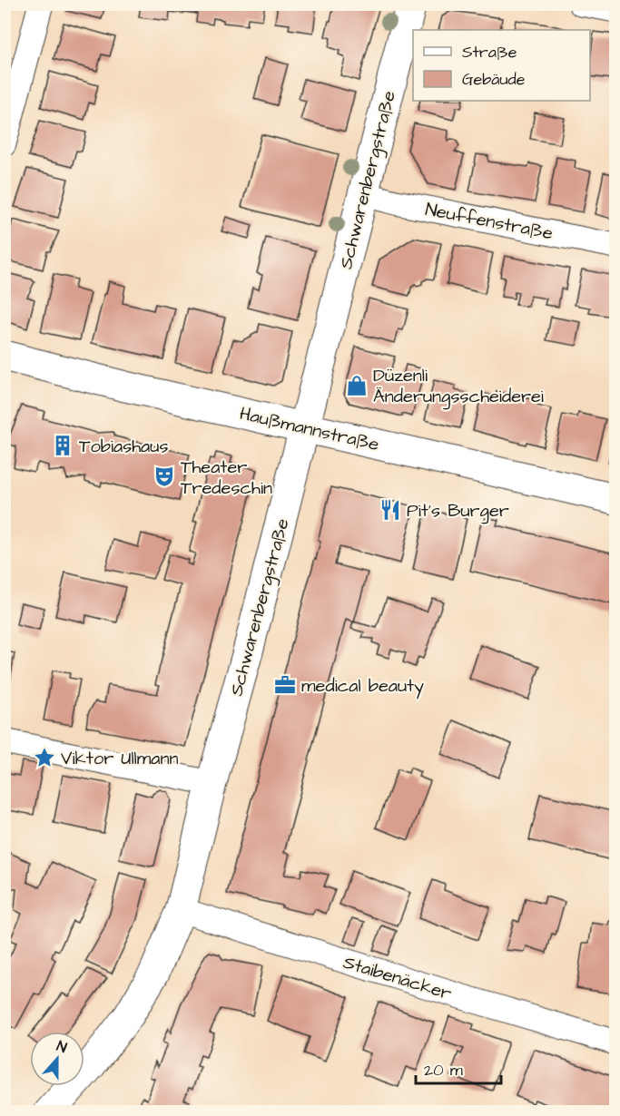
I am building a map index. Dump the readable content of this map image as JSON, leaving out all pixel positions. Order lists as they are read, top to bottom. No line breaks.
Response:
{"streets":{"street":["Schwarenbergstraße","Neuffenstraße","Haußmannstraße","Staibenäcker"]},"crossings":[["Schwarenbergstraße","Neuffenstraße"],["Schwarenbergstraße","Haußmannstraße"],["Schwarenbergstraße","Staibenäcker"]],"places":{"shop":["Düzenli Änderungsscheiderei"],"building":["Tobiashaus"],"theatre":["Theater Tredeschin"],"restaurant":["Pit's Burger"],"office":["medical beauty"],"place":["Viktor Ullmann"]},"legend":["Straße","Gebäude"],"scale_bar":"20 m","north":"top"}
